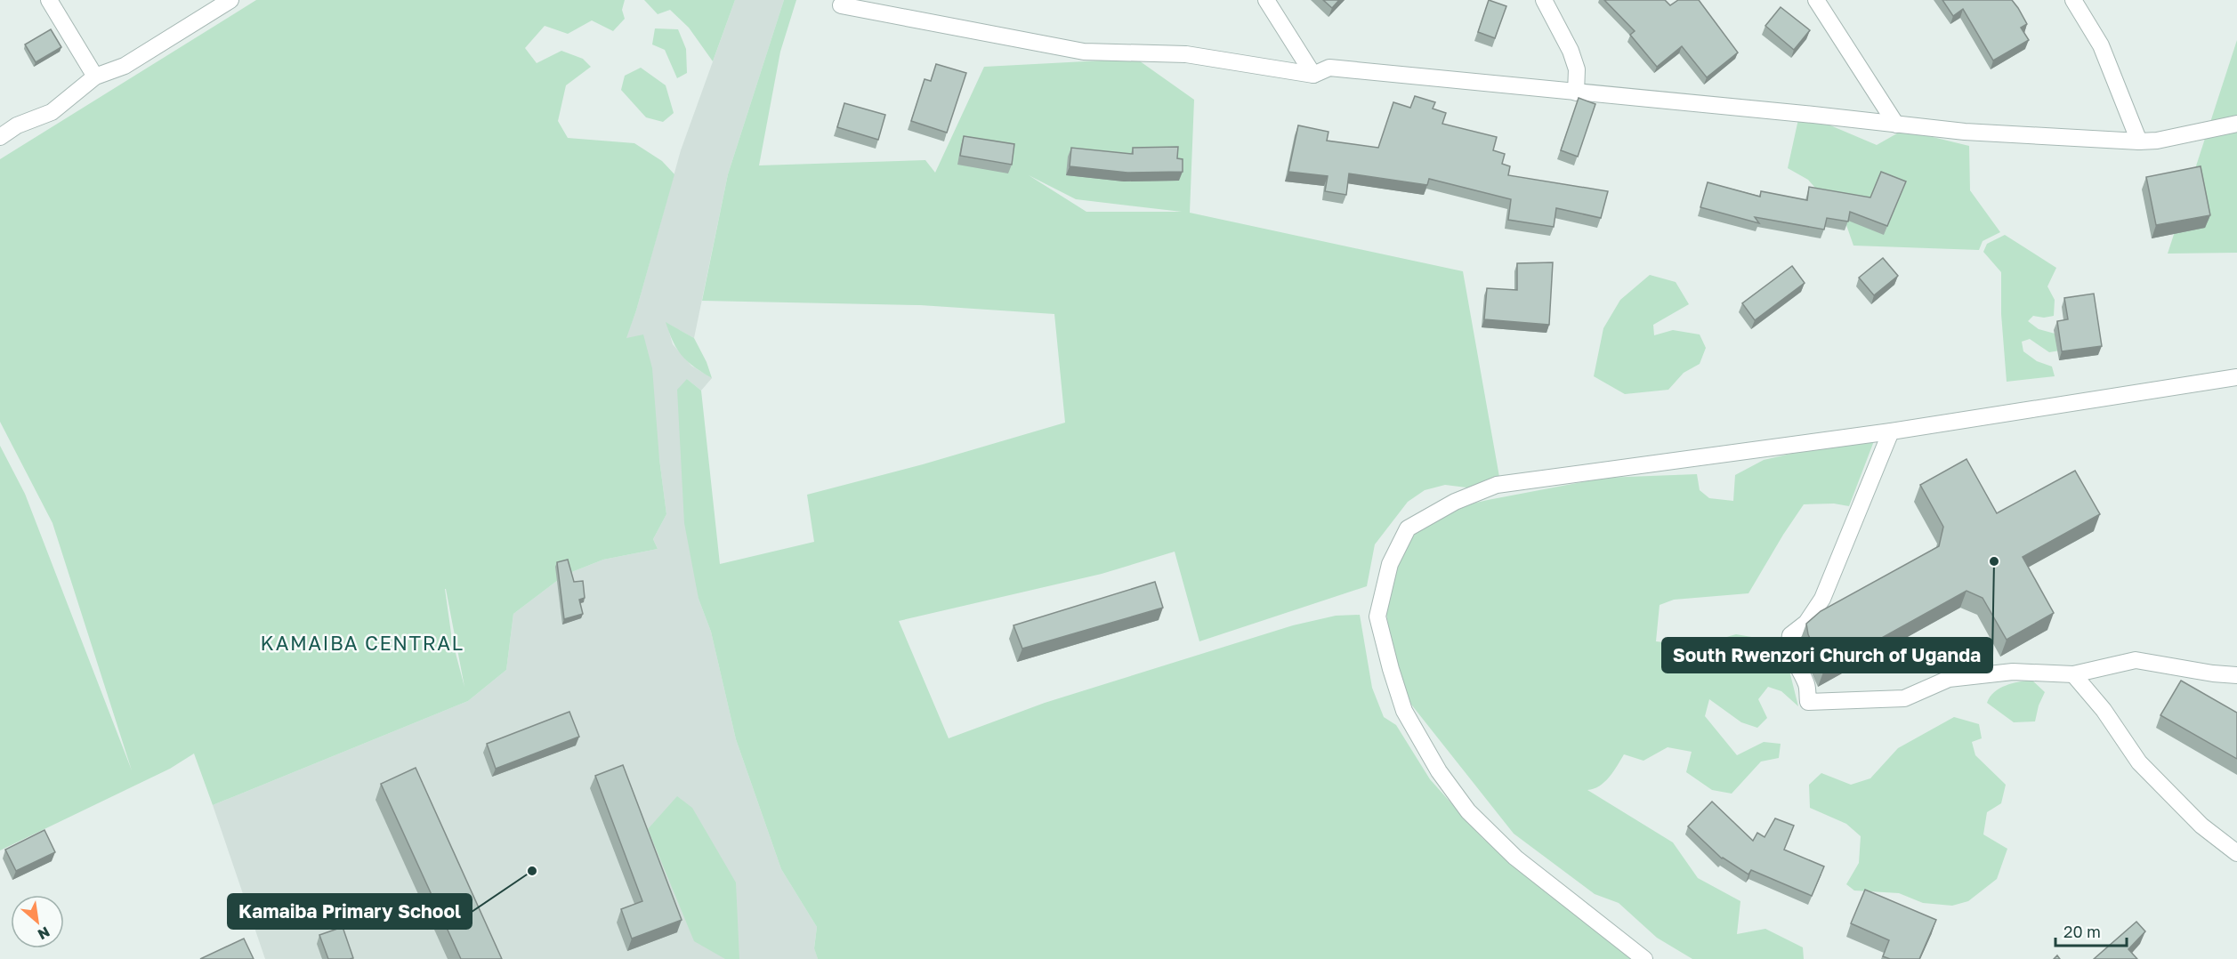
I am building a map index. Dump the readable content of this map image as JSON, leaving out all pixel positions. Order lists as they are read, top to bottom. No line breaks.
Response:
{"districts":["KAMAIBA CENTRAL"],"places":["South Rwenzori Church of Uganda","Kamaiba Primary School"],"scale_bar":"20 m","north":"bottom right"}
